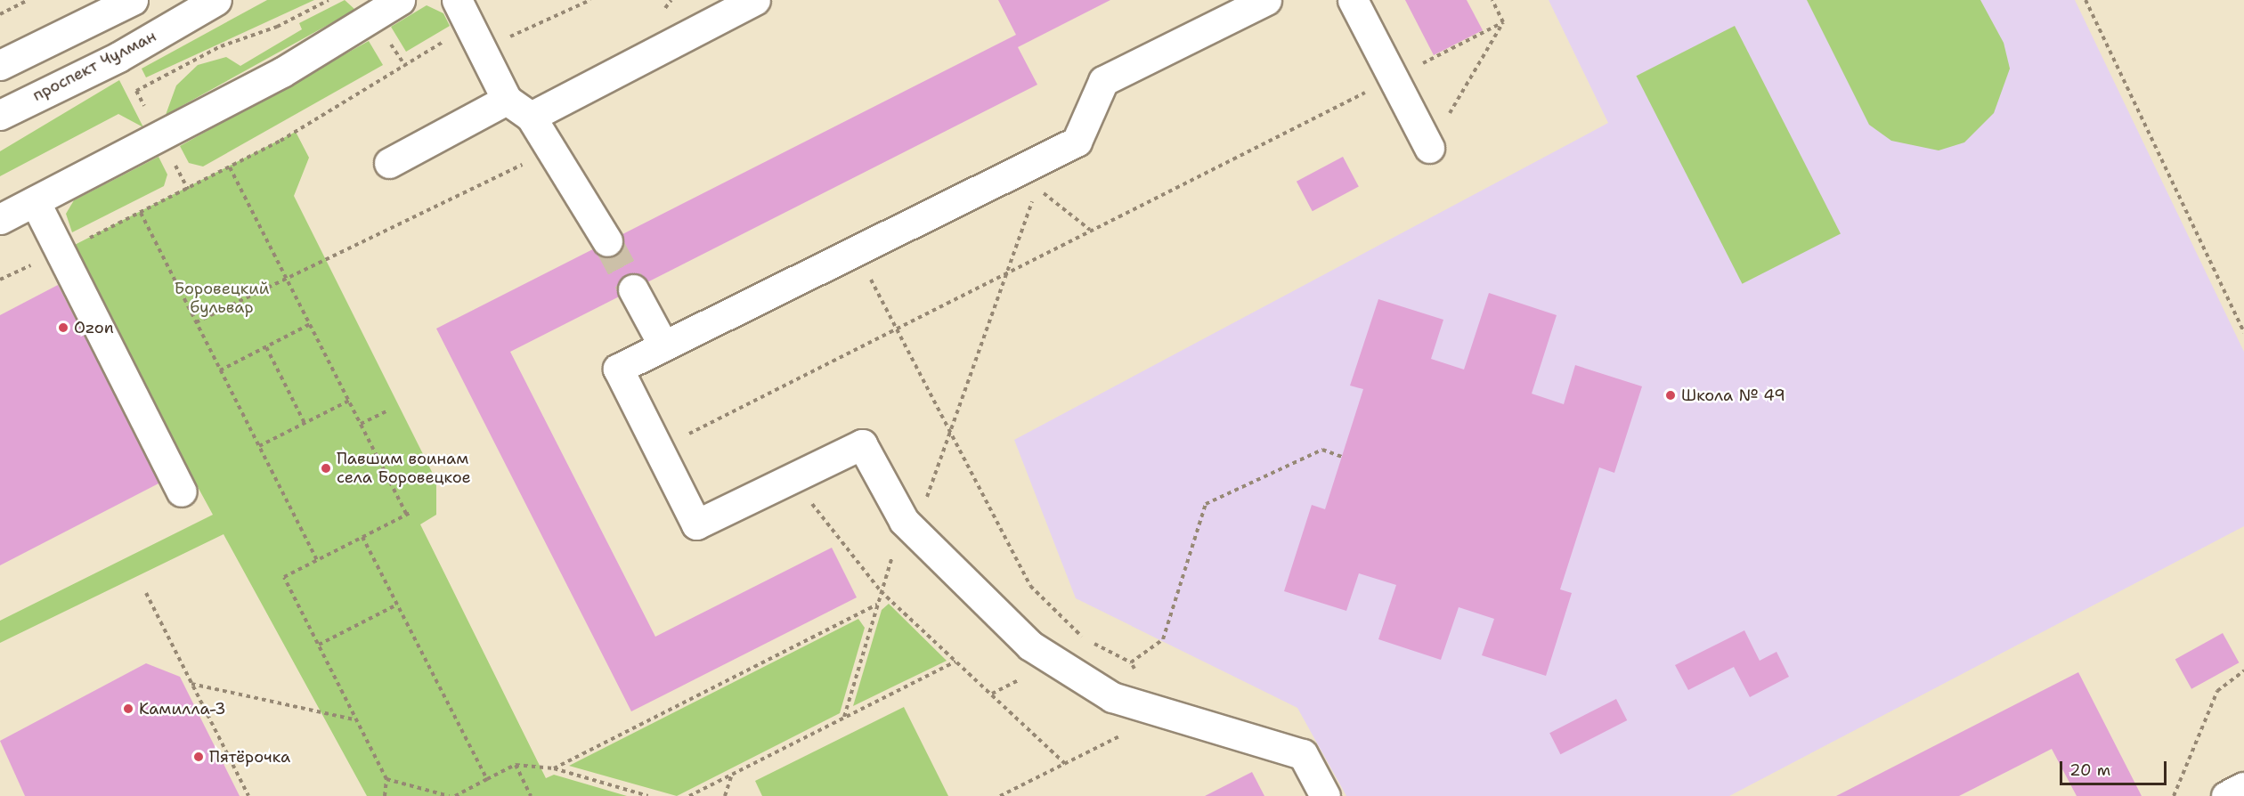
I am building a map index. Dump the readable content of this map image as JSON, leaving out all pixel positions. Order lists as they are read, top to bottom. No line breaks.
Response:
{"streets":{"street":["проспект Чулман"]},"parks":["Боровецкий бульвар"],"places":["Ozon","Школа № 49","Павшим воинам села Боровецкое","Камилла-3","Пятёрочка"],"scale_bar":"20 m"}
